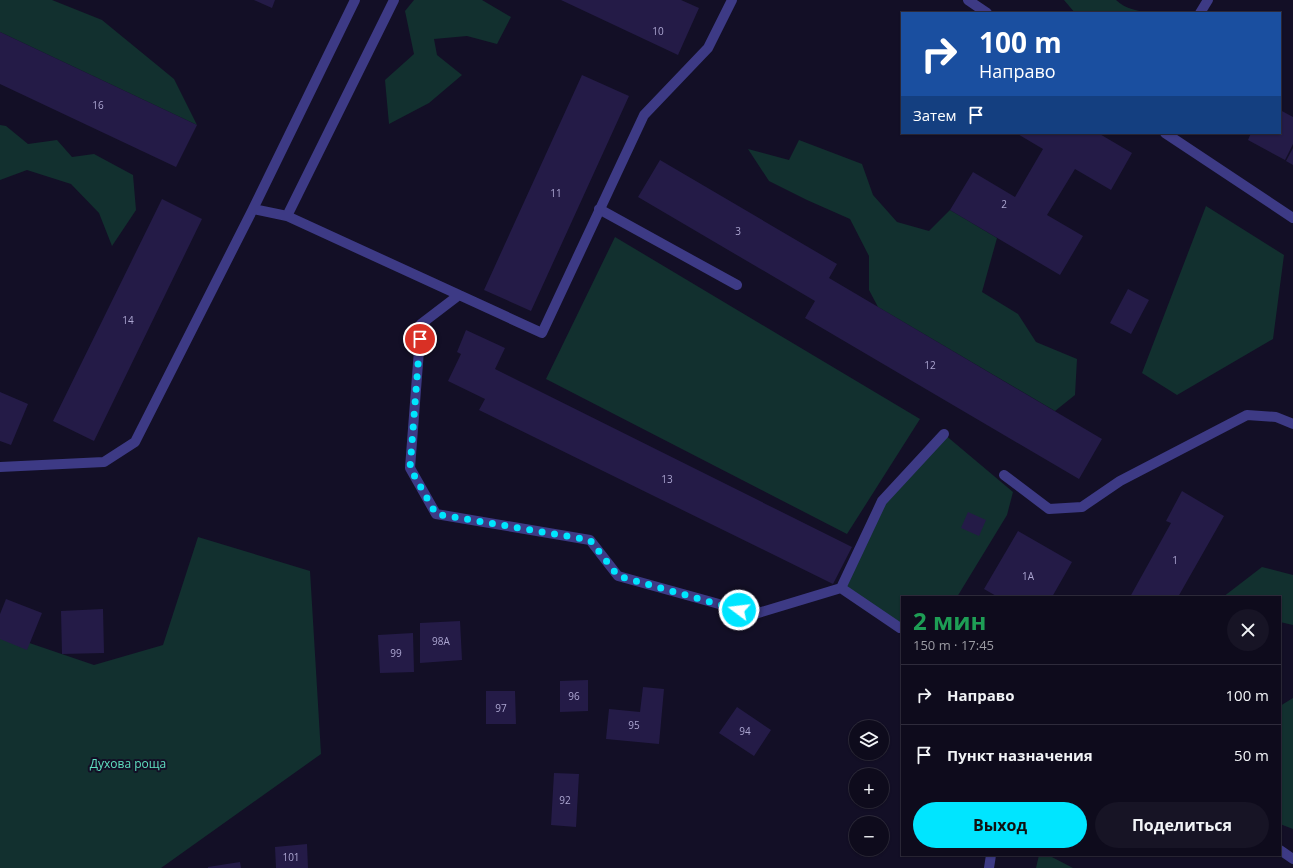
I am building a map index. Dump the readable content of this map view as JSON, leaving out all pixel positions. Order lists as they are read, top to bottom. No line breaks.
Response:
{"parks":["Духова роща"],"house_numbers":["10","16","11","2","3","14","12","13","1","1А","98А","99","96","97","95","94","92","101"],"page":{"turn":["100 m","Направо"],"then":"Затем","heading":["2 мин","150 m · 17:45"],"list":[{"name":"Направо","value":"100 m"},{"name":"Пункт назначения","value":"50 m"}],"map_buttons":["+","−"],"buttons":["Выход","Поделиться"]}}
